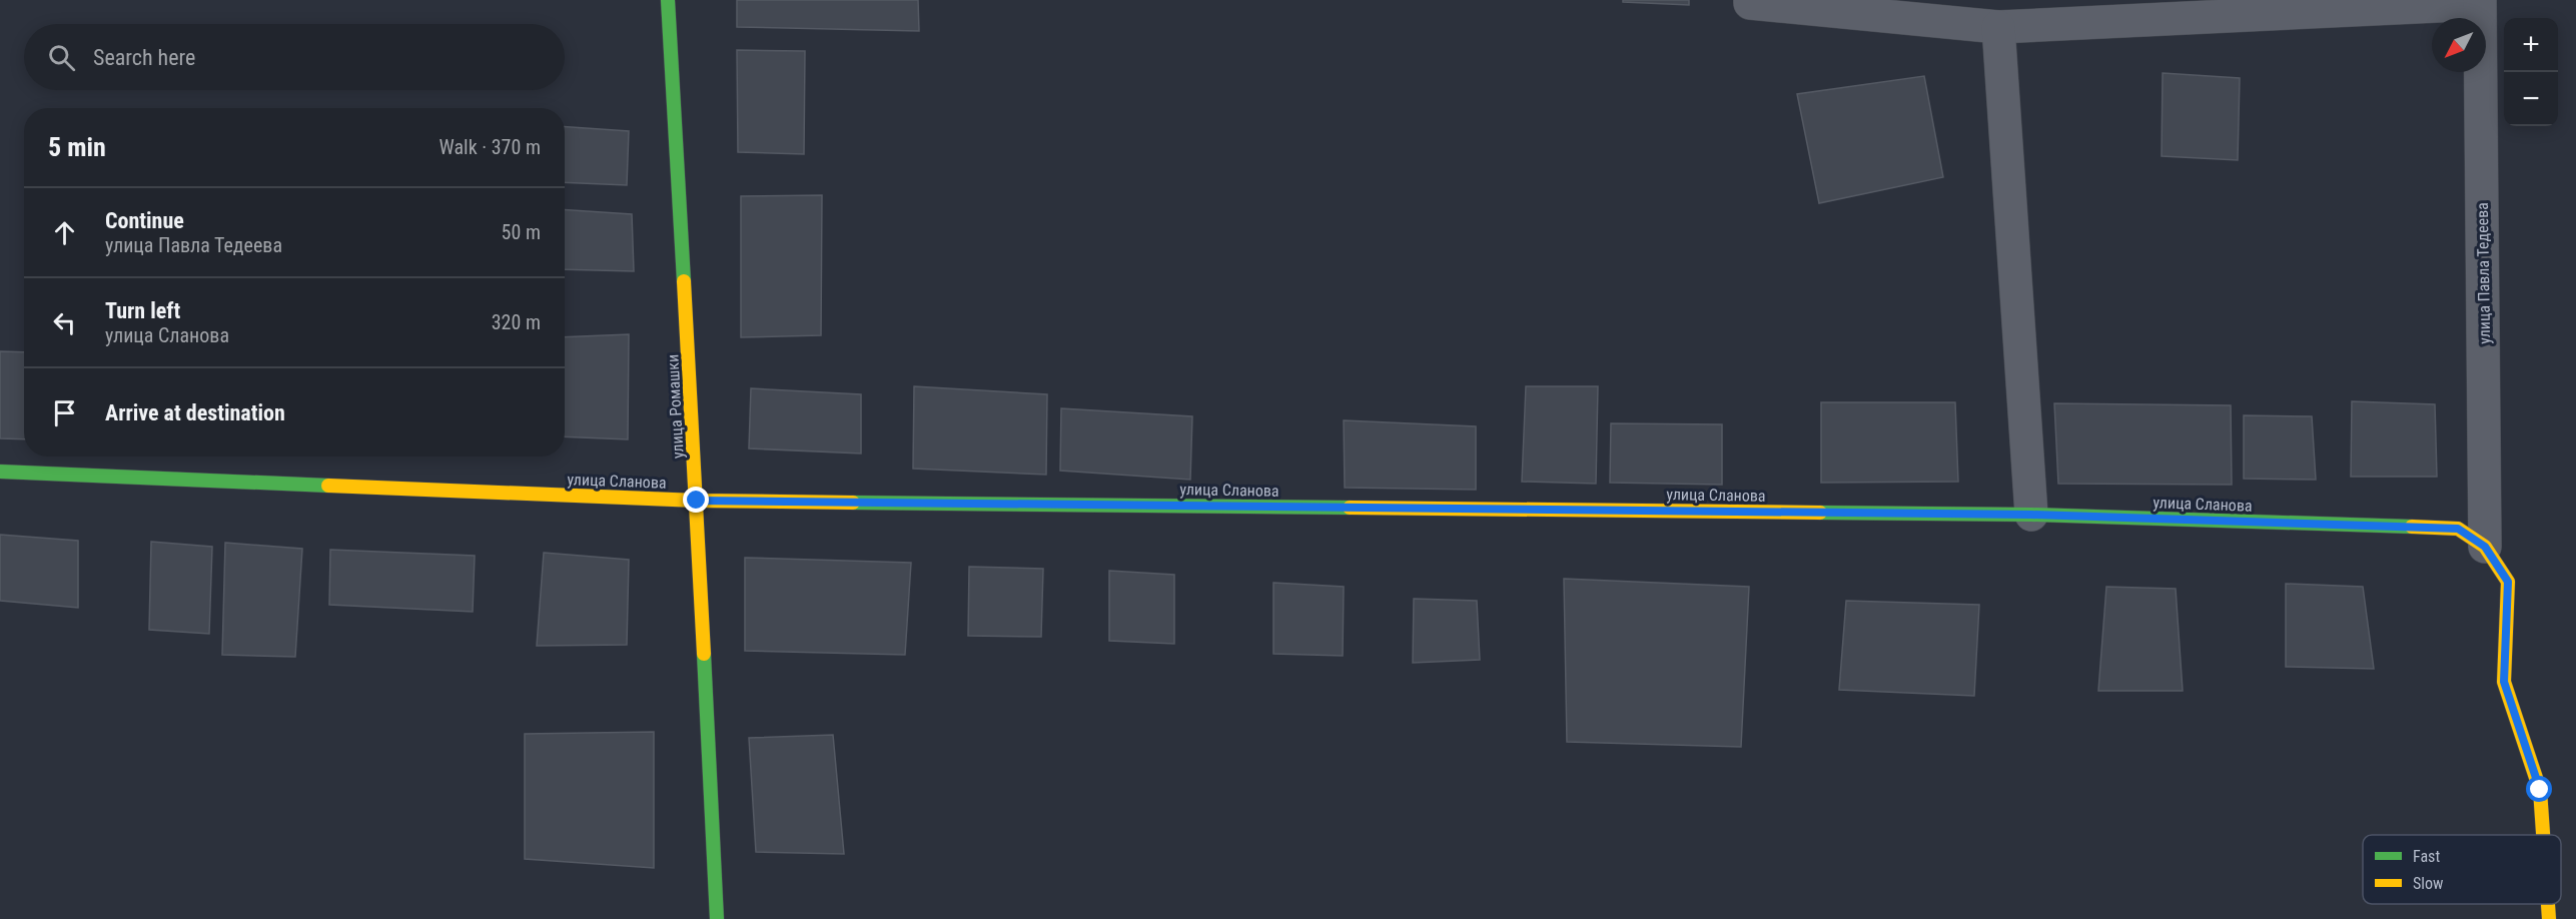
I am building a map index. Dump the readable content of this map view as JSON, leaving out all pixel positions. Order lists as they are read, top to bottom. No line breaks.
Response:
{"streets":{"street":["улица Павла Тедеева","улица Ромашки","улица Сланова"]},"crossings":[["улица Павла Тедеева","улица Сланова"],["улица Ромашки","улица Сланова"]],"legend":["Fast","Slow"],"north":"bottom left","page":{"map_buttons":["+","−"],"search":"Search here","heading":["5 min","Walk · 370 m"],"list":[["Continue","улица Павла Тедеева","50 m"],["Turn left","улица Сланова","320 m"],"Arrive at destination"]}}
